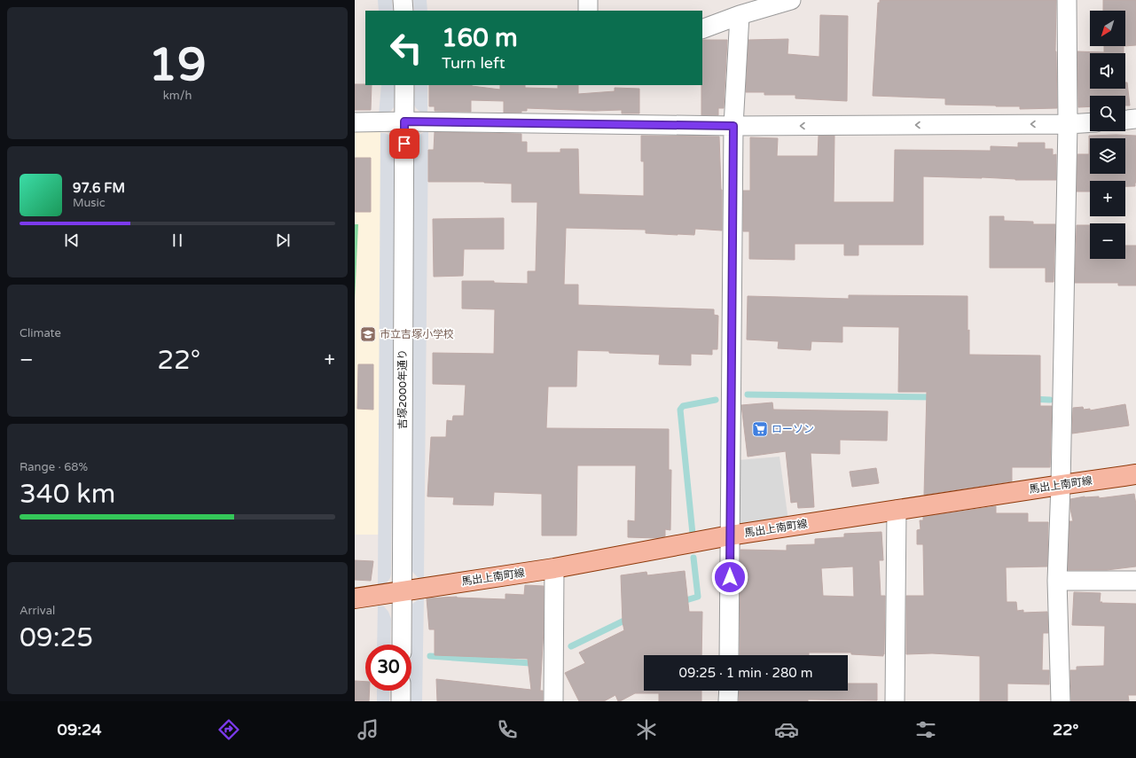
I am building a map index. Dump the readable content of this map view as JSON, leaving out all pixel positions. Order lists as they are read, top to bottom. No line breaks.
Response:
{"streets":{"main road":["馬出上南町線"],"street":["吉塚2000年通り"]},"crossings":[["吉塚2000年通り","馬出上南町線"]],"places":{"school or university":["市立吉塚小学校"],"supermarket":["ローソン"]},"north":"bottom left","page":{"tile":[["19","km/h"],"Climate",["Range · 68%","340 km"],["Arrival","09:25"]],"map_buttons":["+","−"],"turn":["160 m","Turn left"],"song":["97.6 FM","Music"],"heat":["−","22°","+"],"limit":"30","trip":"09:25 · 1 min · 280 m","tabs":["09:24","22°"]}}
